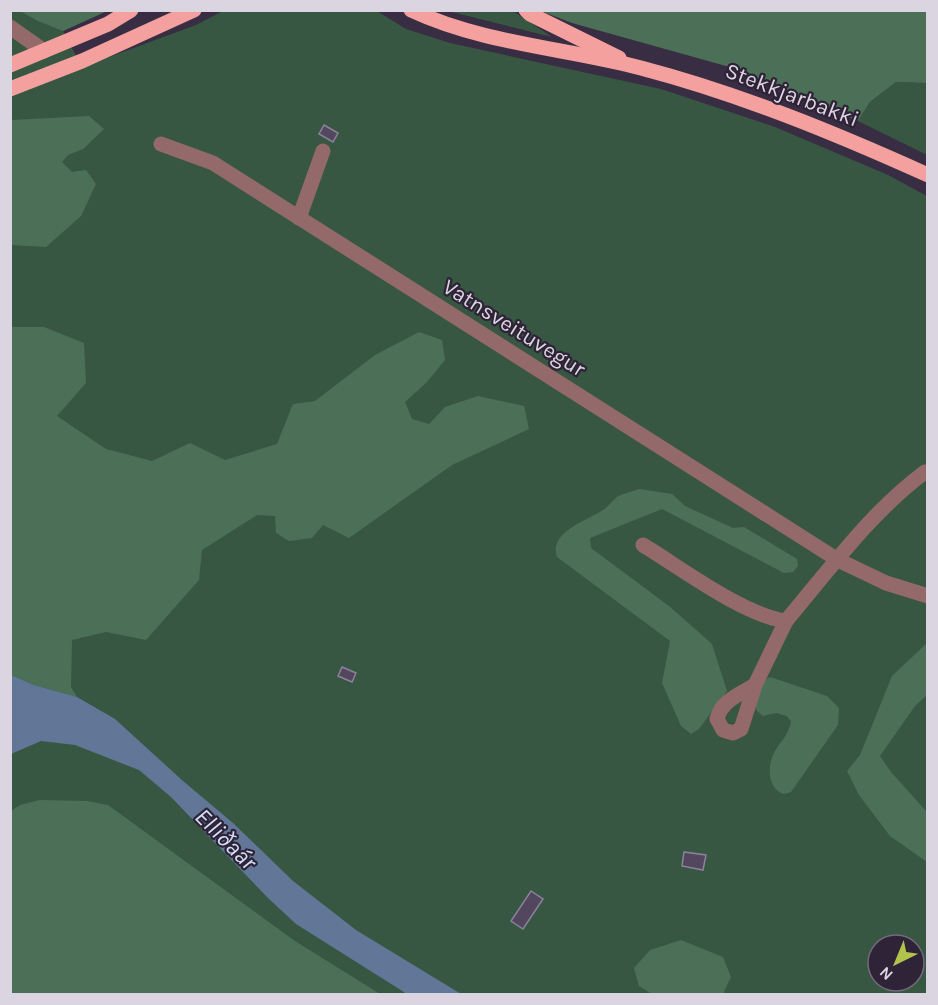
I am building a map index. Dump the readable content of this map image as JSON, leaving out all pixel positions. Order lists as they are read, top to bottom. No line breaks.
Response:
{"streets":{"main road":["Stekkjarbakki"],"street":["Vatnsveituvegur"]},"water":["Elliðaár"],"north":"bottom left"}
